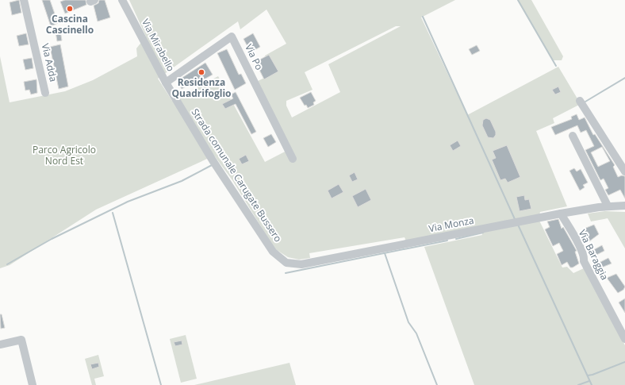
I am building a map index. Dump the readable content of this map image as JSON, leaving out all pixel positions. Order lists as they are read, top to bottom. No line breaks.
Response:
{"streets":{"street":["Via Mirabello","Via Po","Via Adda","Strada comunale Carugate Bussero","Via Monza","Via Baraggia"]},"crossings":[["Via Mirabello","Via Po"],["Via Mirabello","Strada comunale Carugate Bussero"],["Strada comunale Carugate Bussero","Via Monza"],["Via Monza","Via Baraggia"]],"parks":["Parco Agricolo Nord Est"],"places":["Cascina Cascinello","Residenza Quadrifoglio"]}
